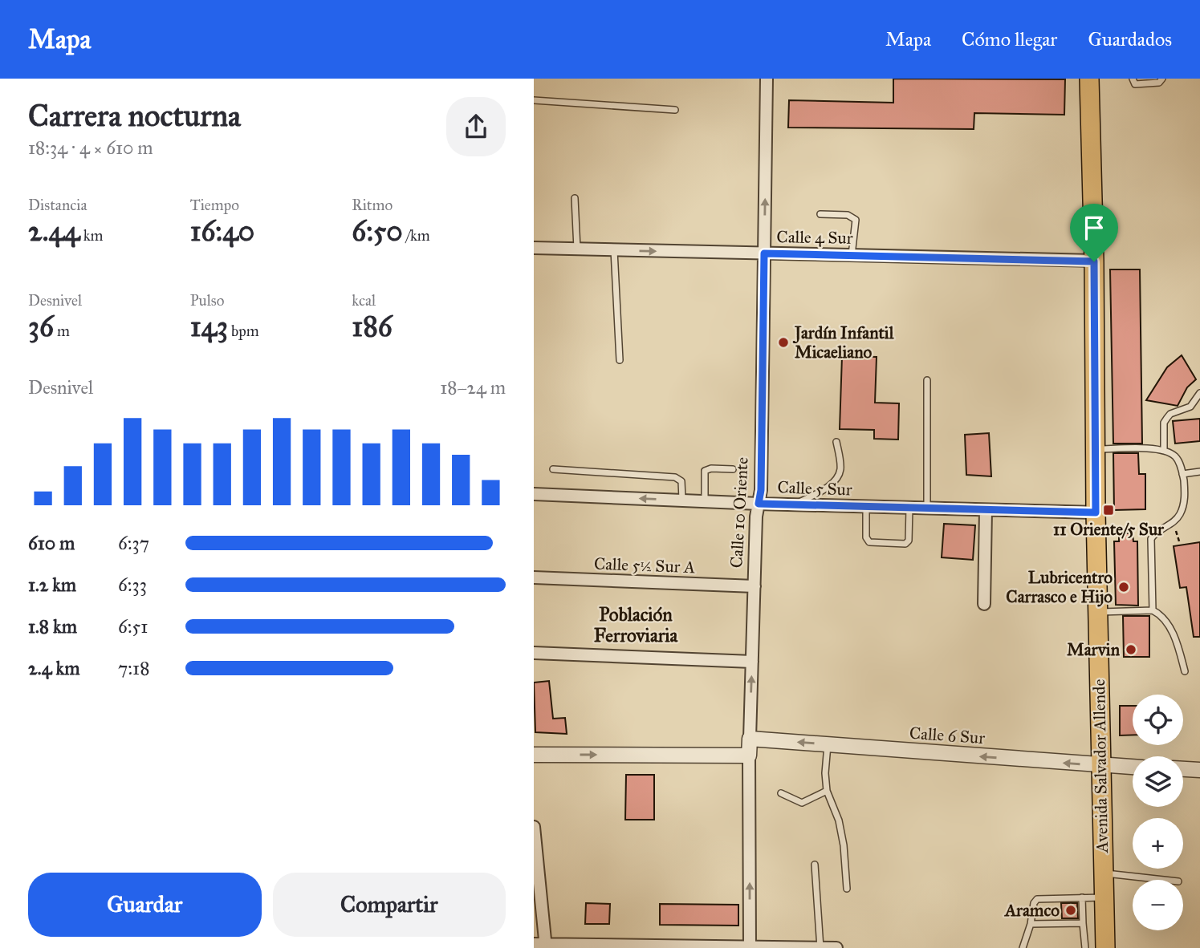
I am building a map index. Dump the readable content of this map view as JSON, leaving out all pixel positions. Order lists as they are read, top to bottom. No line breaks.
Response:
{"streets":{"main road":["Avenida Salvador Allende"],"street":["Calle 4 Sur","Calle 5 Sur","Calle 10 Oriente","Calle 5½ Sur A","Calle 6 Sur"]},"crossings":[["Calle 4 Sur","Calle 10 Oriente"],["Calle 4 Sur","Avenida Salvador Allende"],["Calle 5 Sur","Calle 10 Oriente"],["Calle 5 Sur","Avenida Salvador Allende"],["Calle 10 Oriente","Calle 5½ Sur A"],["Calle 10 Oriente","Calle 6 Sur"],["Calle 6 Sur","Avenida Salvador Allende"]],"one_way":["Calle 10 Oriente","Calle 6 Sur"],"districts":["Población Ferroviaria"],"places":{"other":["Jardín Infantil Micaeliano","Lubricentro Carrasco e Hijo","Marvin","Aramco"],"transit":["11 Oriente/5 Sur"]},"page":{"header":"Mapa","nav":["Mapa","Cómo llegar","Guardados"],"heading":["Carrera nocturna","18:34 · 4 × 610 m"],"stats":[["Distancia","2.44 km"],["Tiempo","16:40"],["Ritmo","6:50 /km"],["Desnivel","36 m"],["Pulso","143 bpm"],["kcal","186"]],"chart":["Desnivel","18–24 m"],"list":[{"name":"610 m","note":"6:37"},{"name":"1.2 km","note":"6:33"},{"name":"1.8 km","note":"6:51"},{"name":"2.4 km","note":"7:18"}],"map_buttons":["+","−"],"buttons":["Guardar","Compartir"]}}
